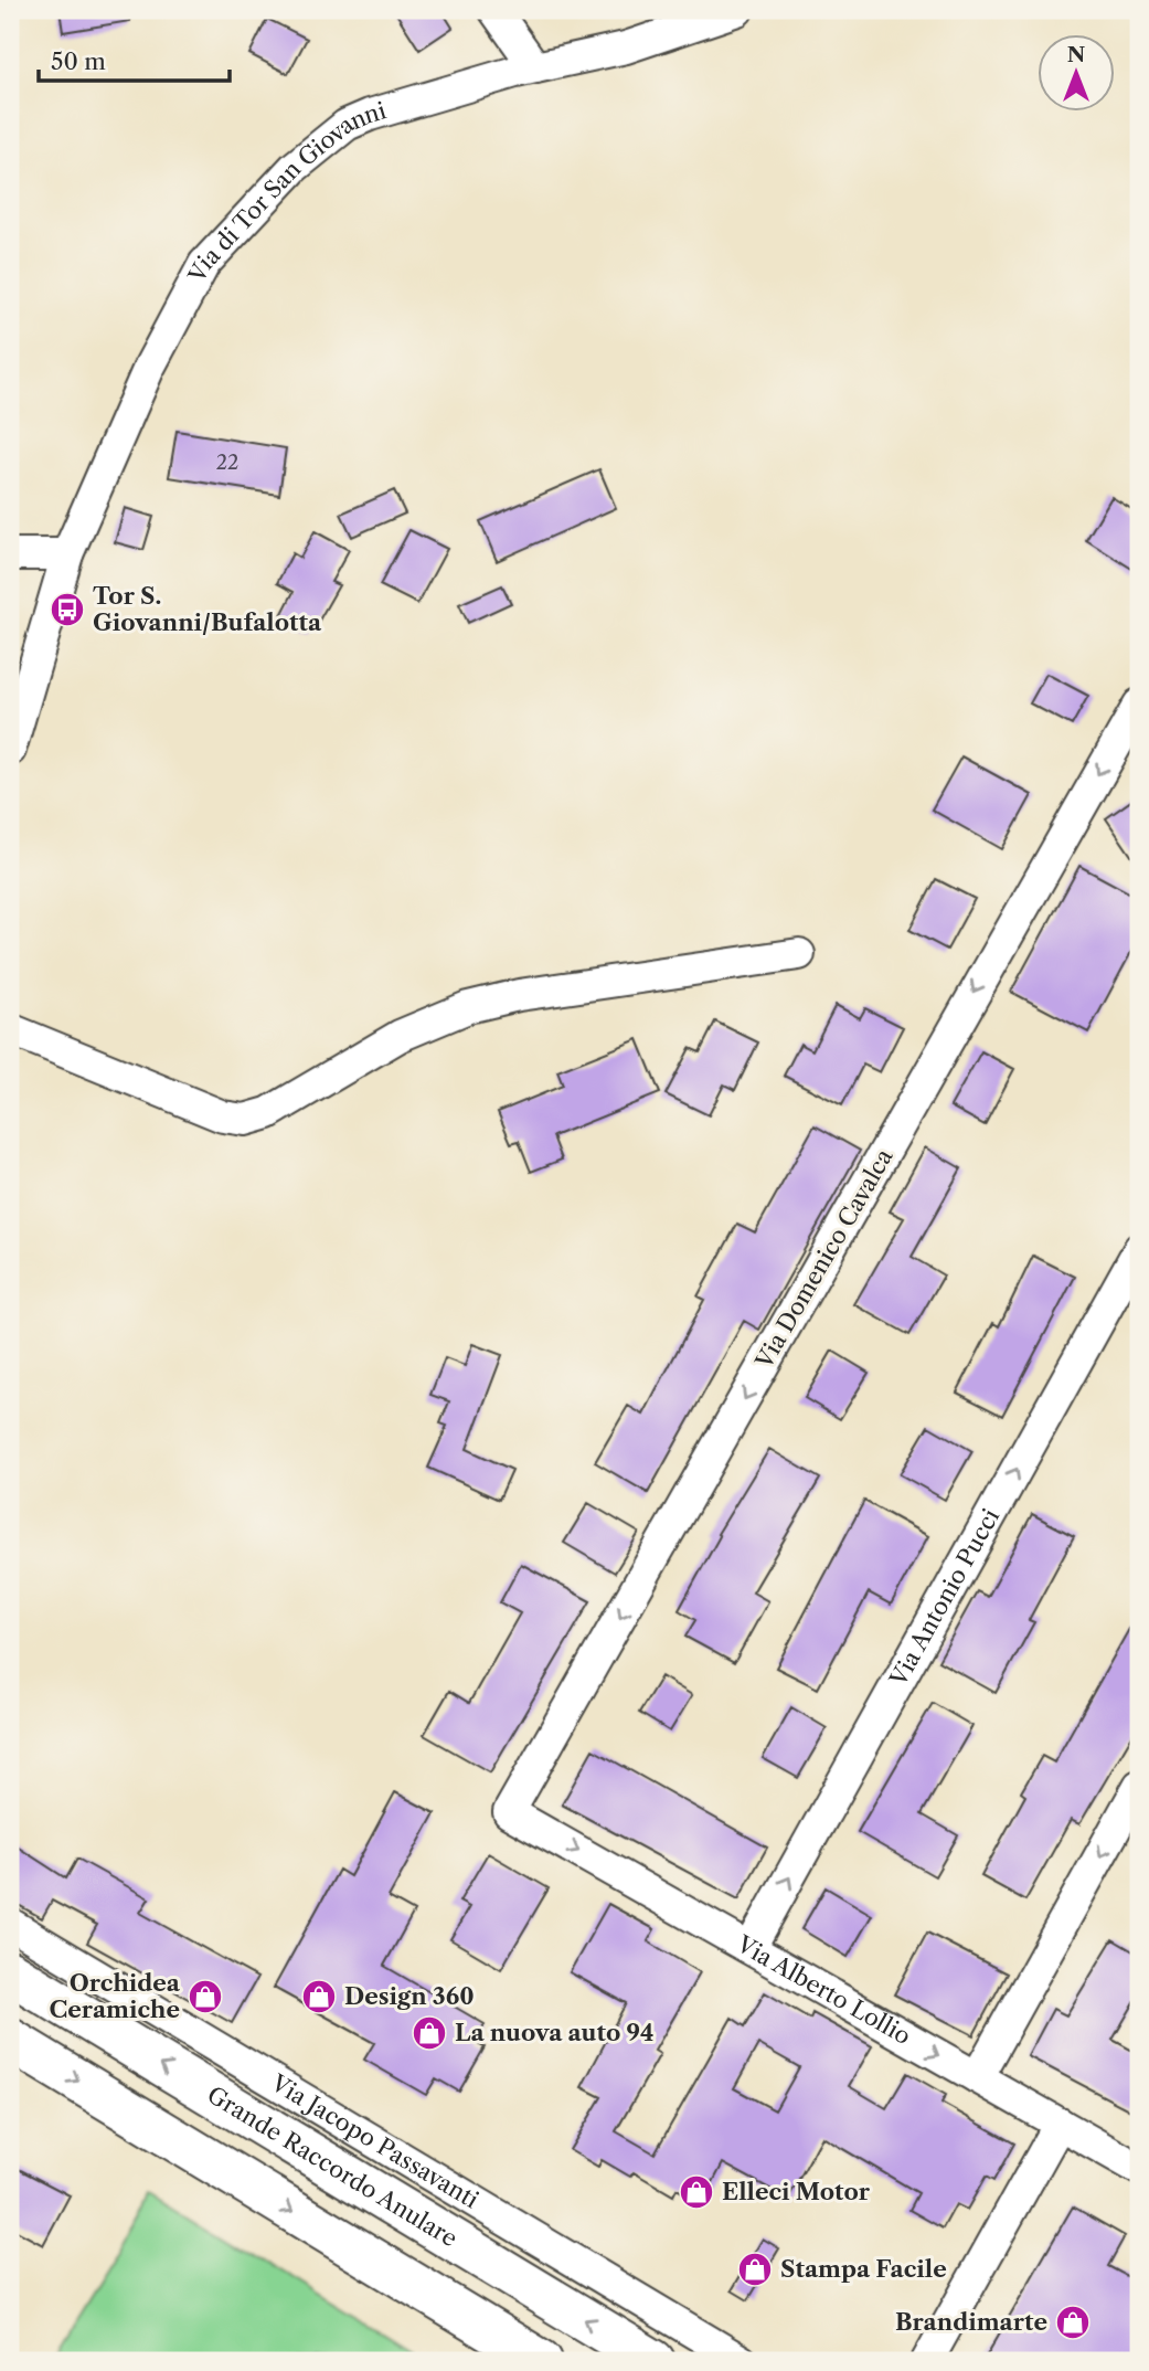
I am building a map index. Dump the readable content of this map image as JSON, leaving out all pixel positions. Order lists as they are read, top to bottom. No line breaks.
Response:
{"streets":{"highway":["Grande Raccordo Anulare"],"street":["Via di Tor San Giovanni","Via Domenico Cavalca","Via Antonio Pucci","Via Alberto Lollio","Via Jacopo Passavanti"]},"crossings":[["Via Domenico Cavalca","Via Alberto Lollio"],["Via Antonio Pucci","Via Alberto Lollio"]],"one_way":["Via Domenico Cavalca","Via Alberto Lollio"],"places":{"bus stop":["Tor S. Giovanni/Bufalotta"],"shop":["Orchidea Ceramiche","Design 360","La nuova auto 94","Elleci Motor","Stampa Facile","Brandimarte"]},"house_numbers":["22"],"scale_bar":"50 m","north":"top"}
